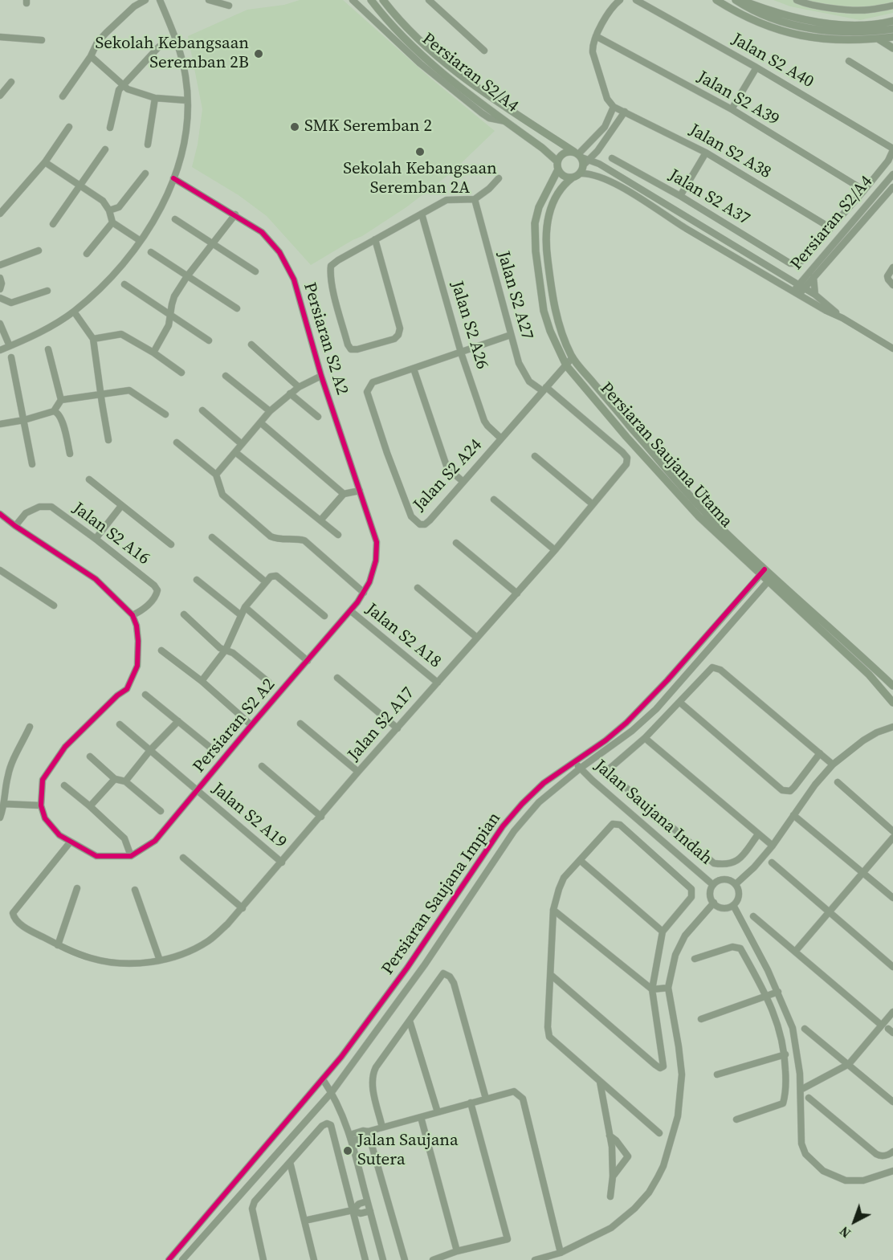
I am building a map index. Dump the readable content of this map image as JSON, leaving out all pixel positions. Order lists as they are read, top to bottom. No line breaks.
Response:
{"streets":{"main road":["Persiaran S2/A4","Persiaran Saujana Utama"],"street":["Jalan S2 A40","Jalan S2 A39","Jalan S2 A38","Jalan S2 A37","Jalan S2 A27","Jalan S2 A26","Persiaran S2 A2","Jalan S2 A24","Jalan S2 A16","Jalan S2 A18","Jalan S2 A17","Jalan Saujana Indah","Jalan S2 A19","Persiaran Saujana Impian"]},"crossings":[["Persiaran S2/A4","Persiaran Saujana Utama"],["Jalan S2 A38","Jalan S2 A37"],["Jalan S2 A27","Jalan S2 A24"],["Jalan S2 A27","Jalan S2 A17"],["Jalan S2 A26","Jalan S2 A24"],["Persiaran S2 A2","Jalan S2 A18"],["Persiaran S2 A2","Jalan S2 A19"],["Persiaran Saujana Utama","Jalan S2 A24"],["Persiaran Saujana Utama","Persiaran Saujana Impian"],["Jalan S2 A24","Jalan S2 A17"],["Jalan S2 A18","Jalan S2 A17"],["Jalan S2 A17","Jalan S2 A19"],["Jalan Saujana Indah","Persiaran Saujana Impian"]],"places":["Sekolah Kebangsaan Seremban 2B","SMK Seremban 2","Sekolah Kebangsaan Seremban 2A","Jalan Saujana Sutera"],"north":"bottom left"}
